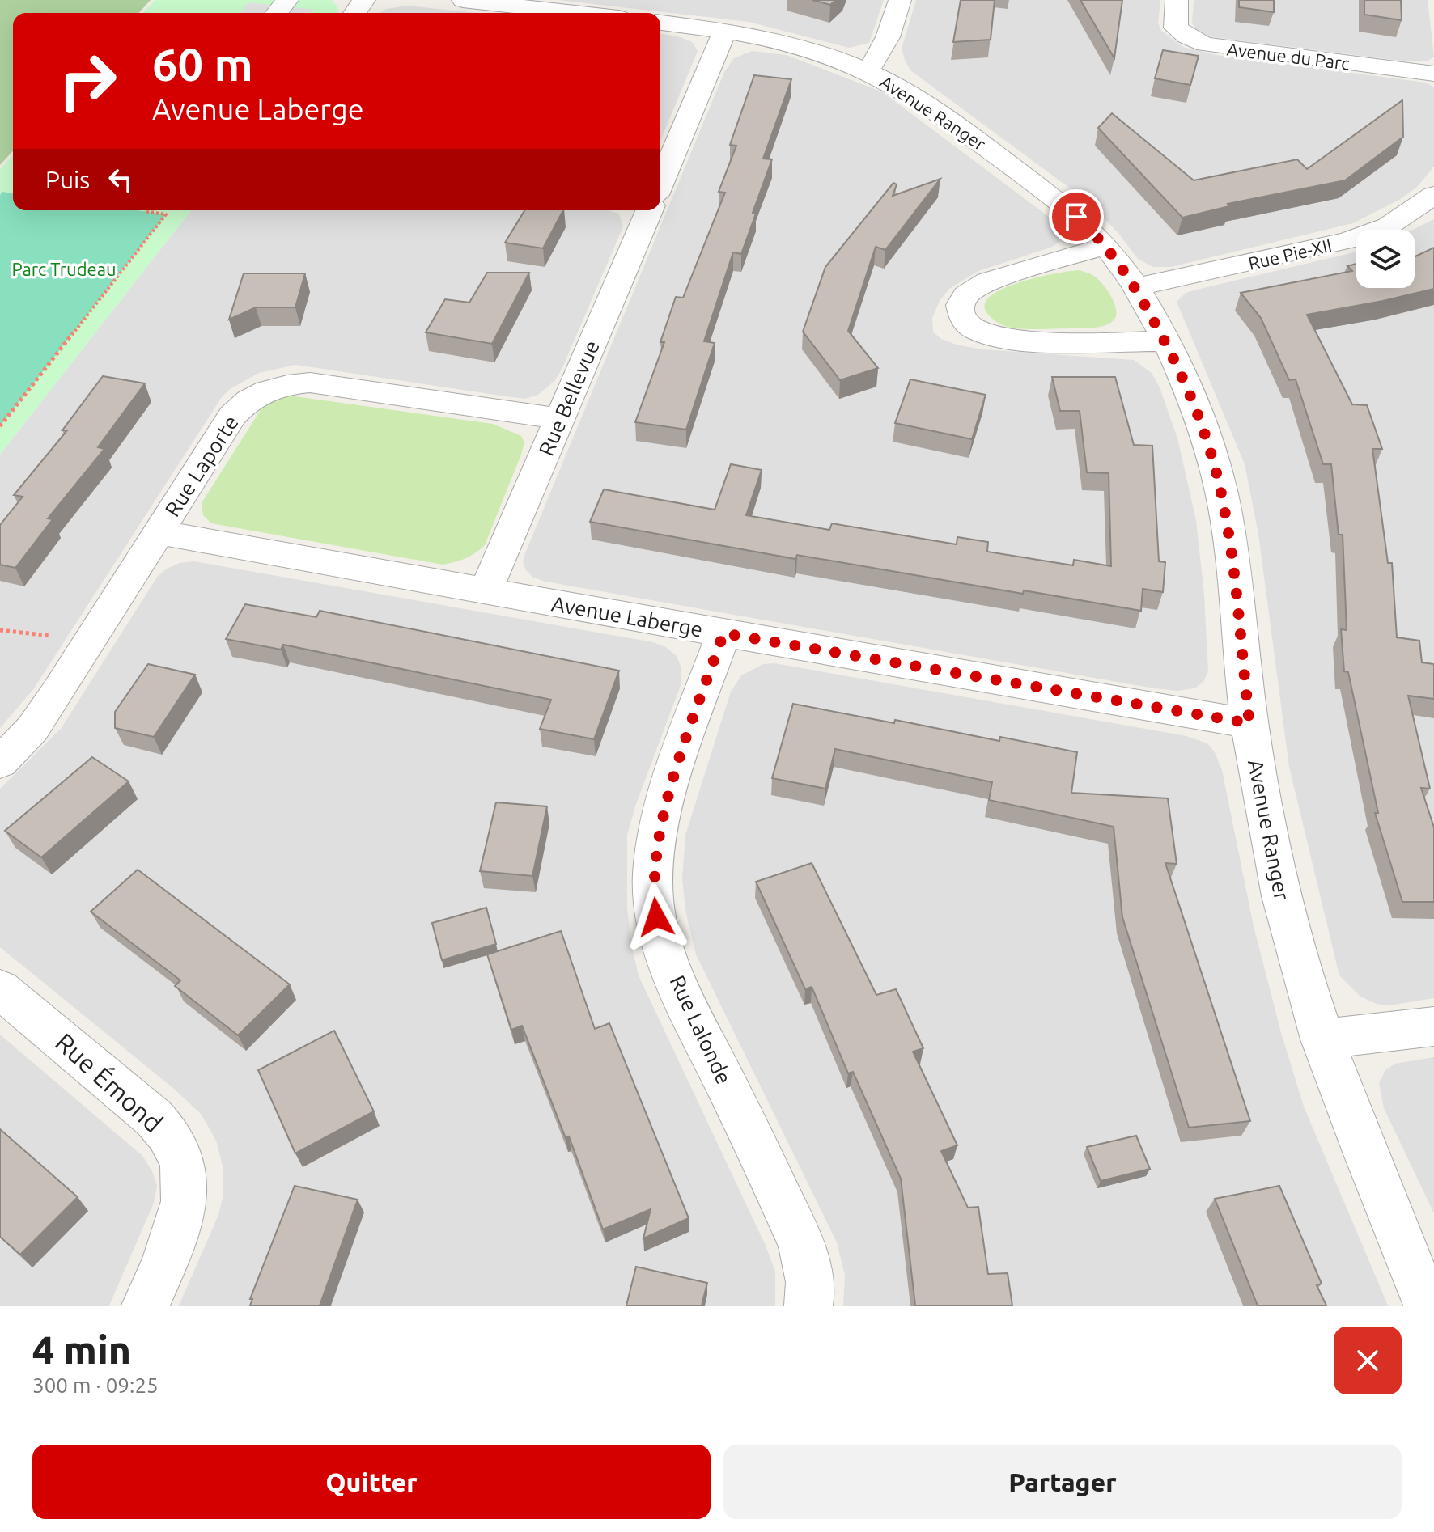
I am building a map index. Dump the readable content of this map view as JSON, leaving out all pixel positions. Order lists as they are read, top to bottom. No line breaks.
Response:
{"streets":{"street":["Avenue du Parc","Avenue Ranger","Rue Pie-XII","Rue Bellevue","Rue Laporte","Avenue Laberge","Rue Lalonde","Rue Émond"]},"crossings":[["Avenue Ranger","Rue Pie-XII"],["Avenue Ranger","Avenue Laberge"],["Rue Bellevue","Rue Laporte"],["Rue Bellevue","Avenue Laberge"],["Rue Laporte","Avenue Laberge"],["Avenue Laberge","Rue Lalonde"]],"parks":["Parc Trudeau"],"page":{"turn":["60 m","Avenue Laberge"],"then":"Puis","heading":["4 min","300 m · 09:25"],"buttons":["Quitter","Partager"]}}
